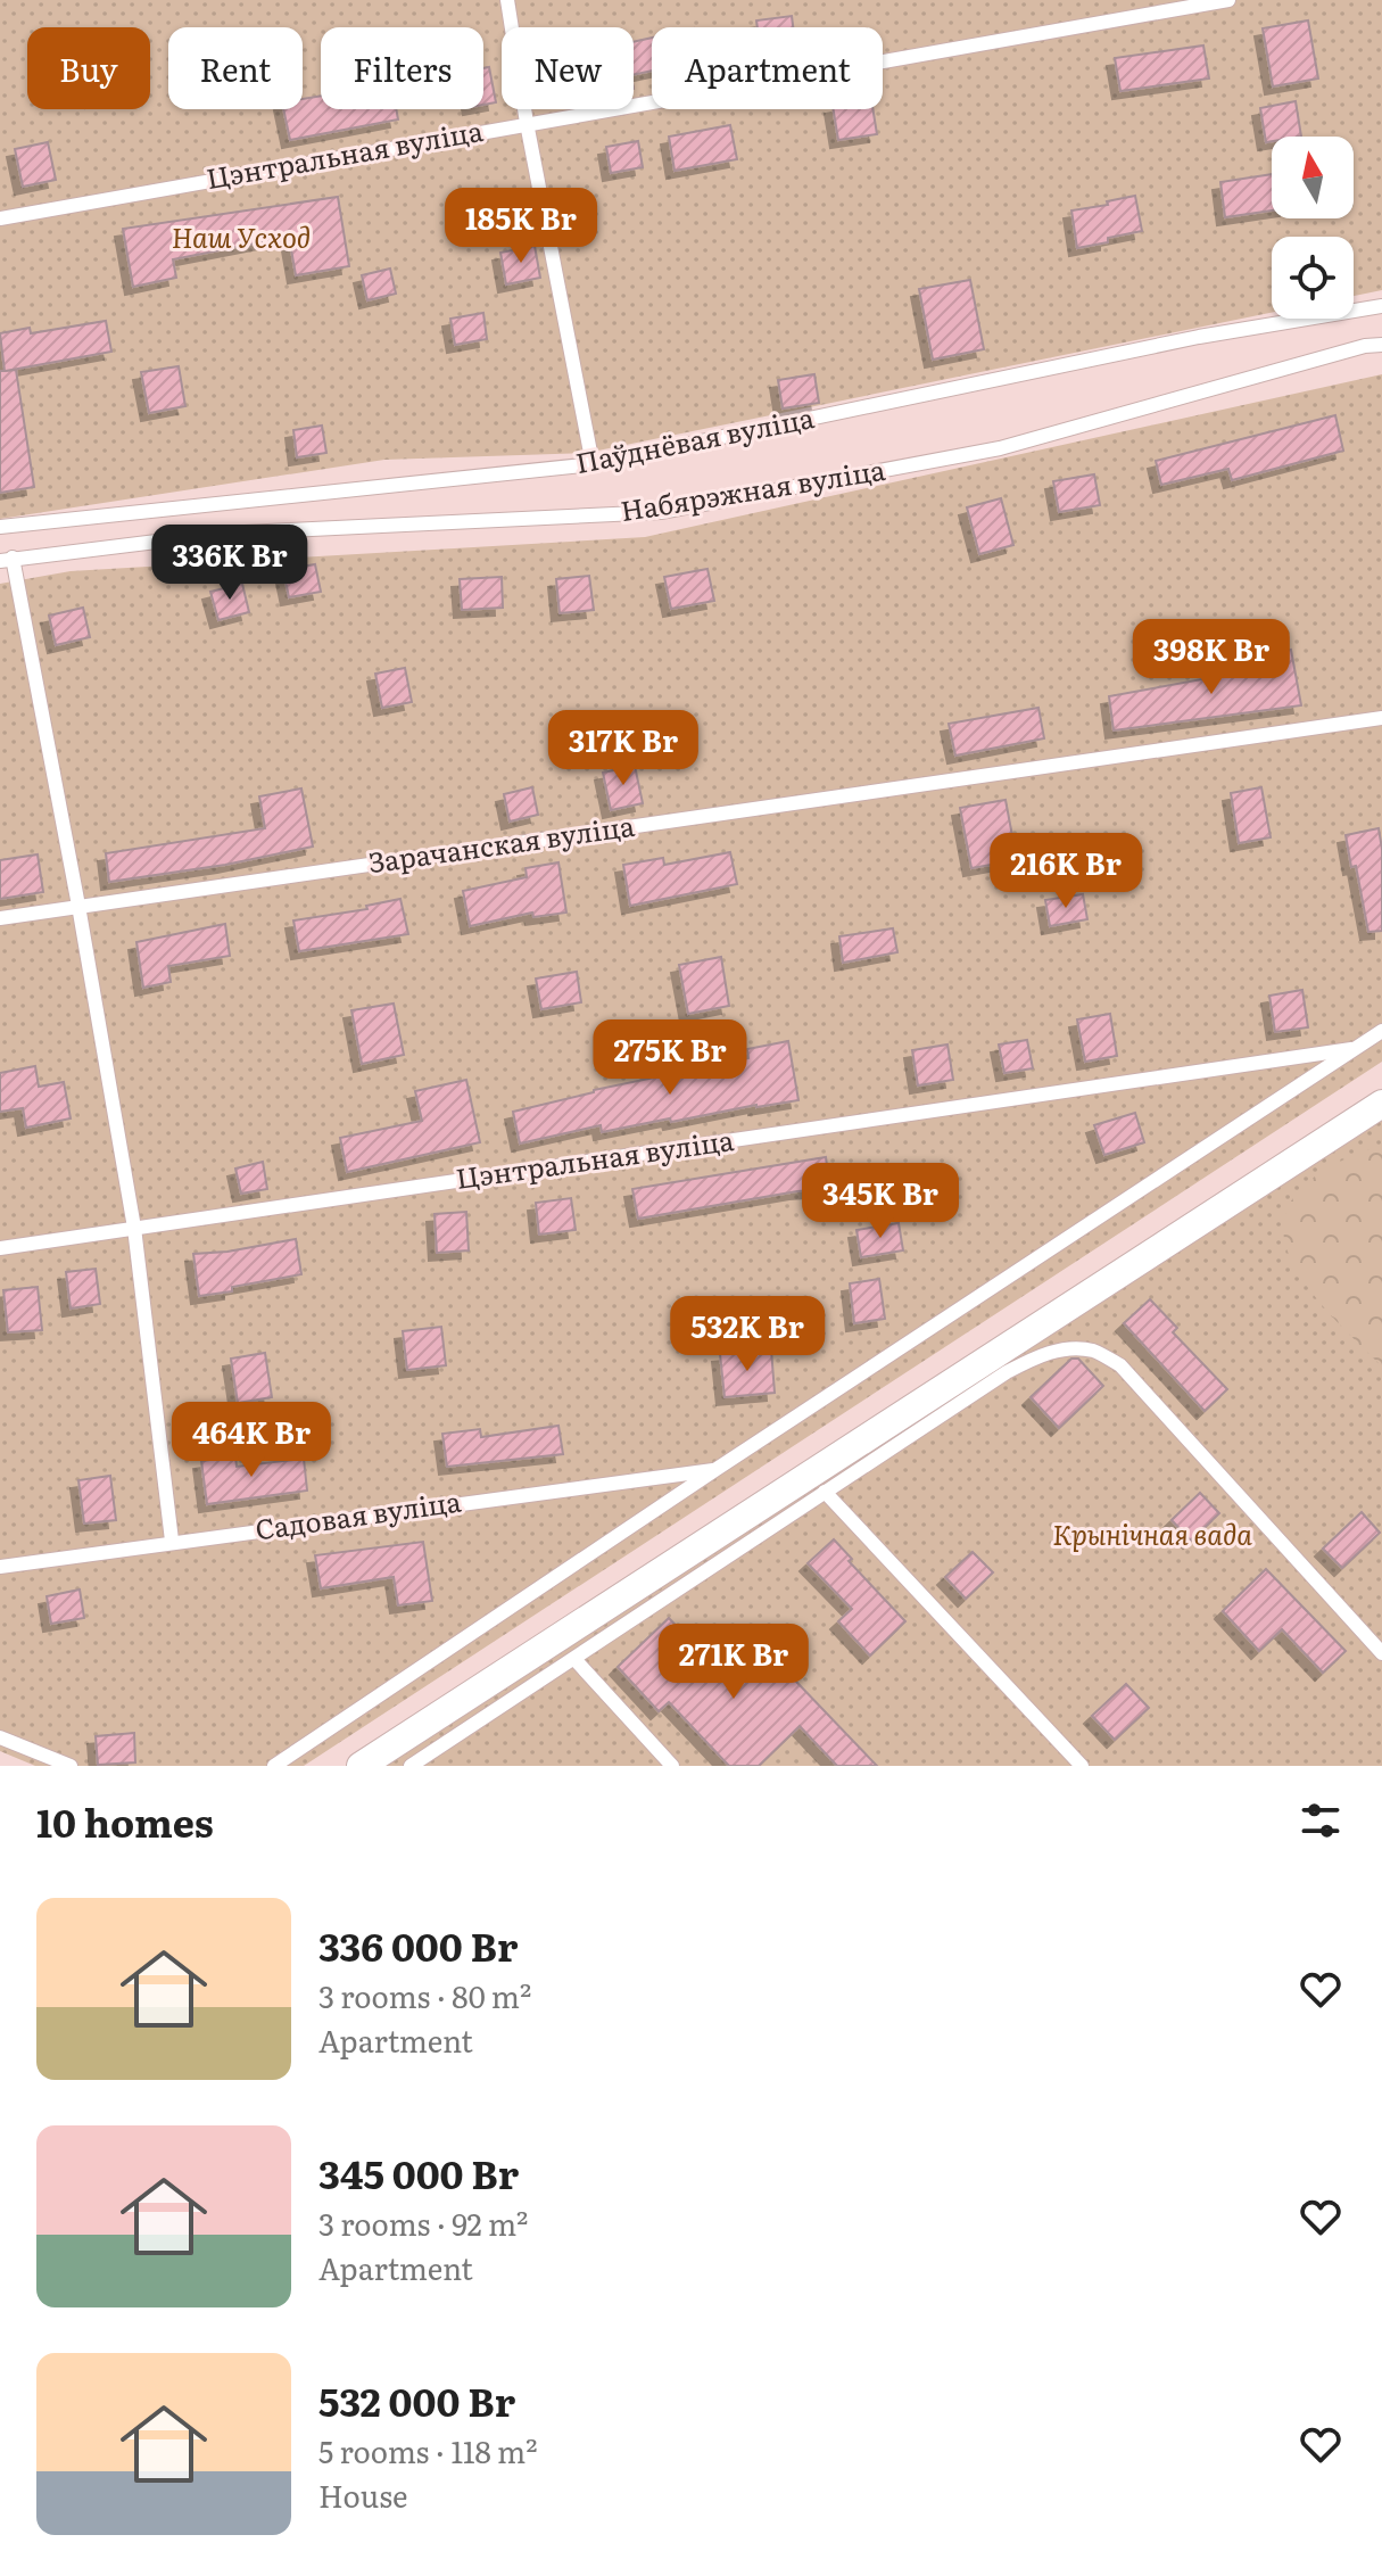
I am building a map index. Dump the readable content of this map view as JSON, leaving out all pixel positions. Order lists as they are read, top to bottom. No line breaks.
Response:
{"streets":{"lane":["Цэнтральная вуліца","Паўднёвая вуліца","Набярэжная вуліца","Зарачанская вуліца","Садовая вуліца"]},"parks":["Наш Усход","Крынічная вада"],"north":"top","page":{"chip":["Buy","Rent","Filters","New","Apartment"],"price":["185K Br","336K Br","398K Br","317K Br","216K Br","275K Br","345K Br","532K Br","464K Br","271K Br"],"heading":"10 homes","list":[{"name":"336 000 Br","note":"3 rooms · 80 m² · Apartment"},{"name":"345 000 Br","note":"3 rooms · 92 m² · Apartment"},{"name":"532 000 Br","note":"5 rooms · 118 m² · House"}]}}
